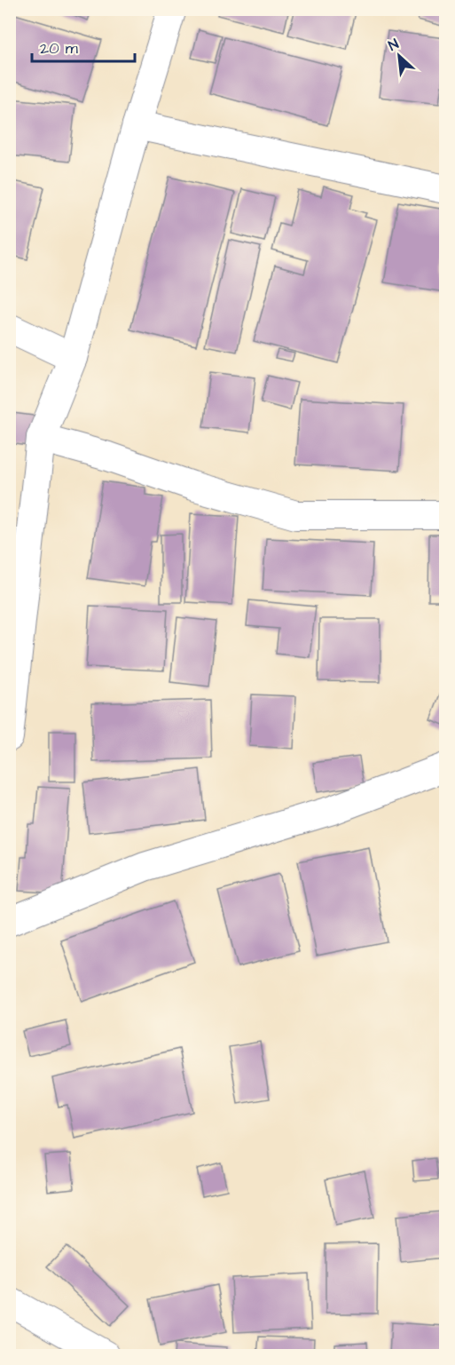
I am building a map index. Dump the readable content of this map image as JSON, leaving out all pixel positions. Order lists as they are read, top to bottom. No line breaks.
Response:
{"scale_bar":"20 m","north":"top left"}
